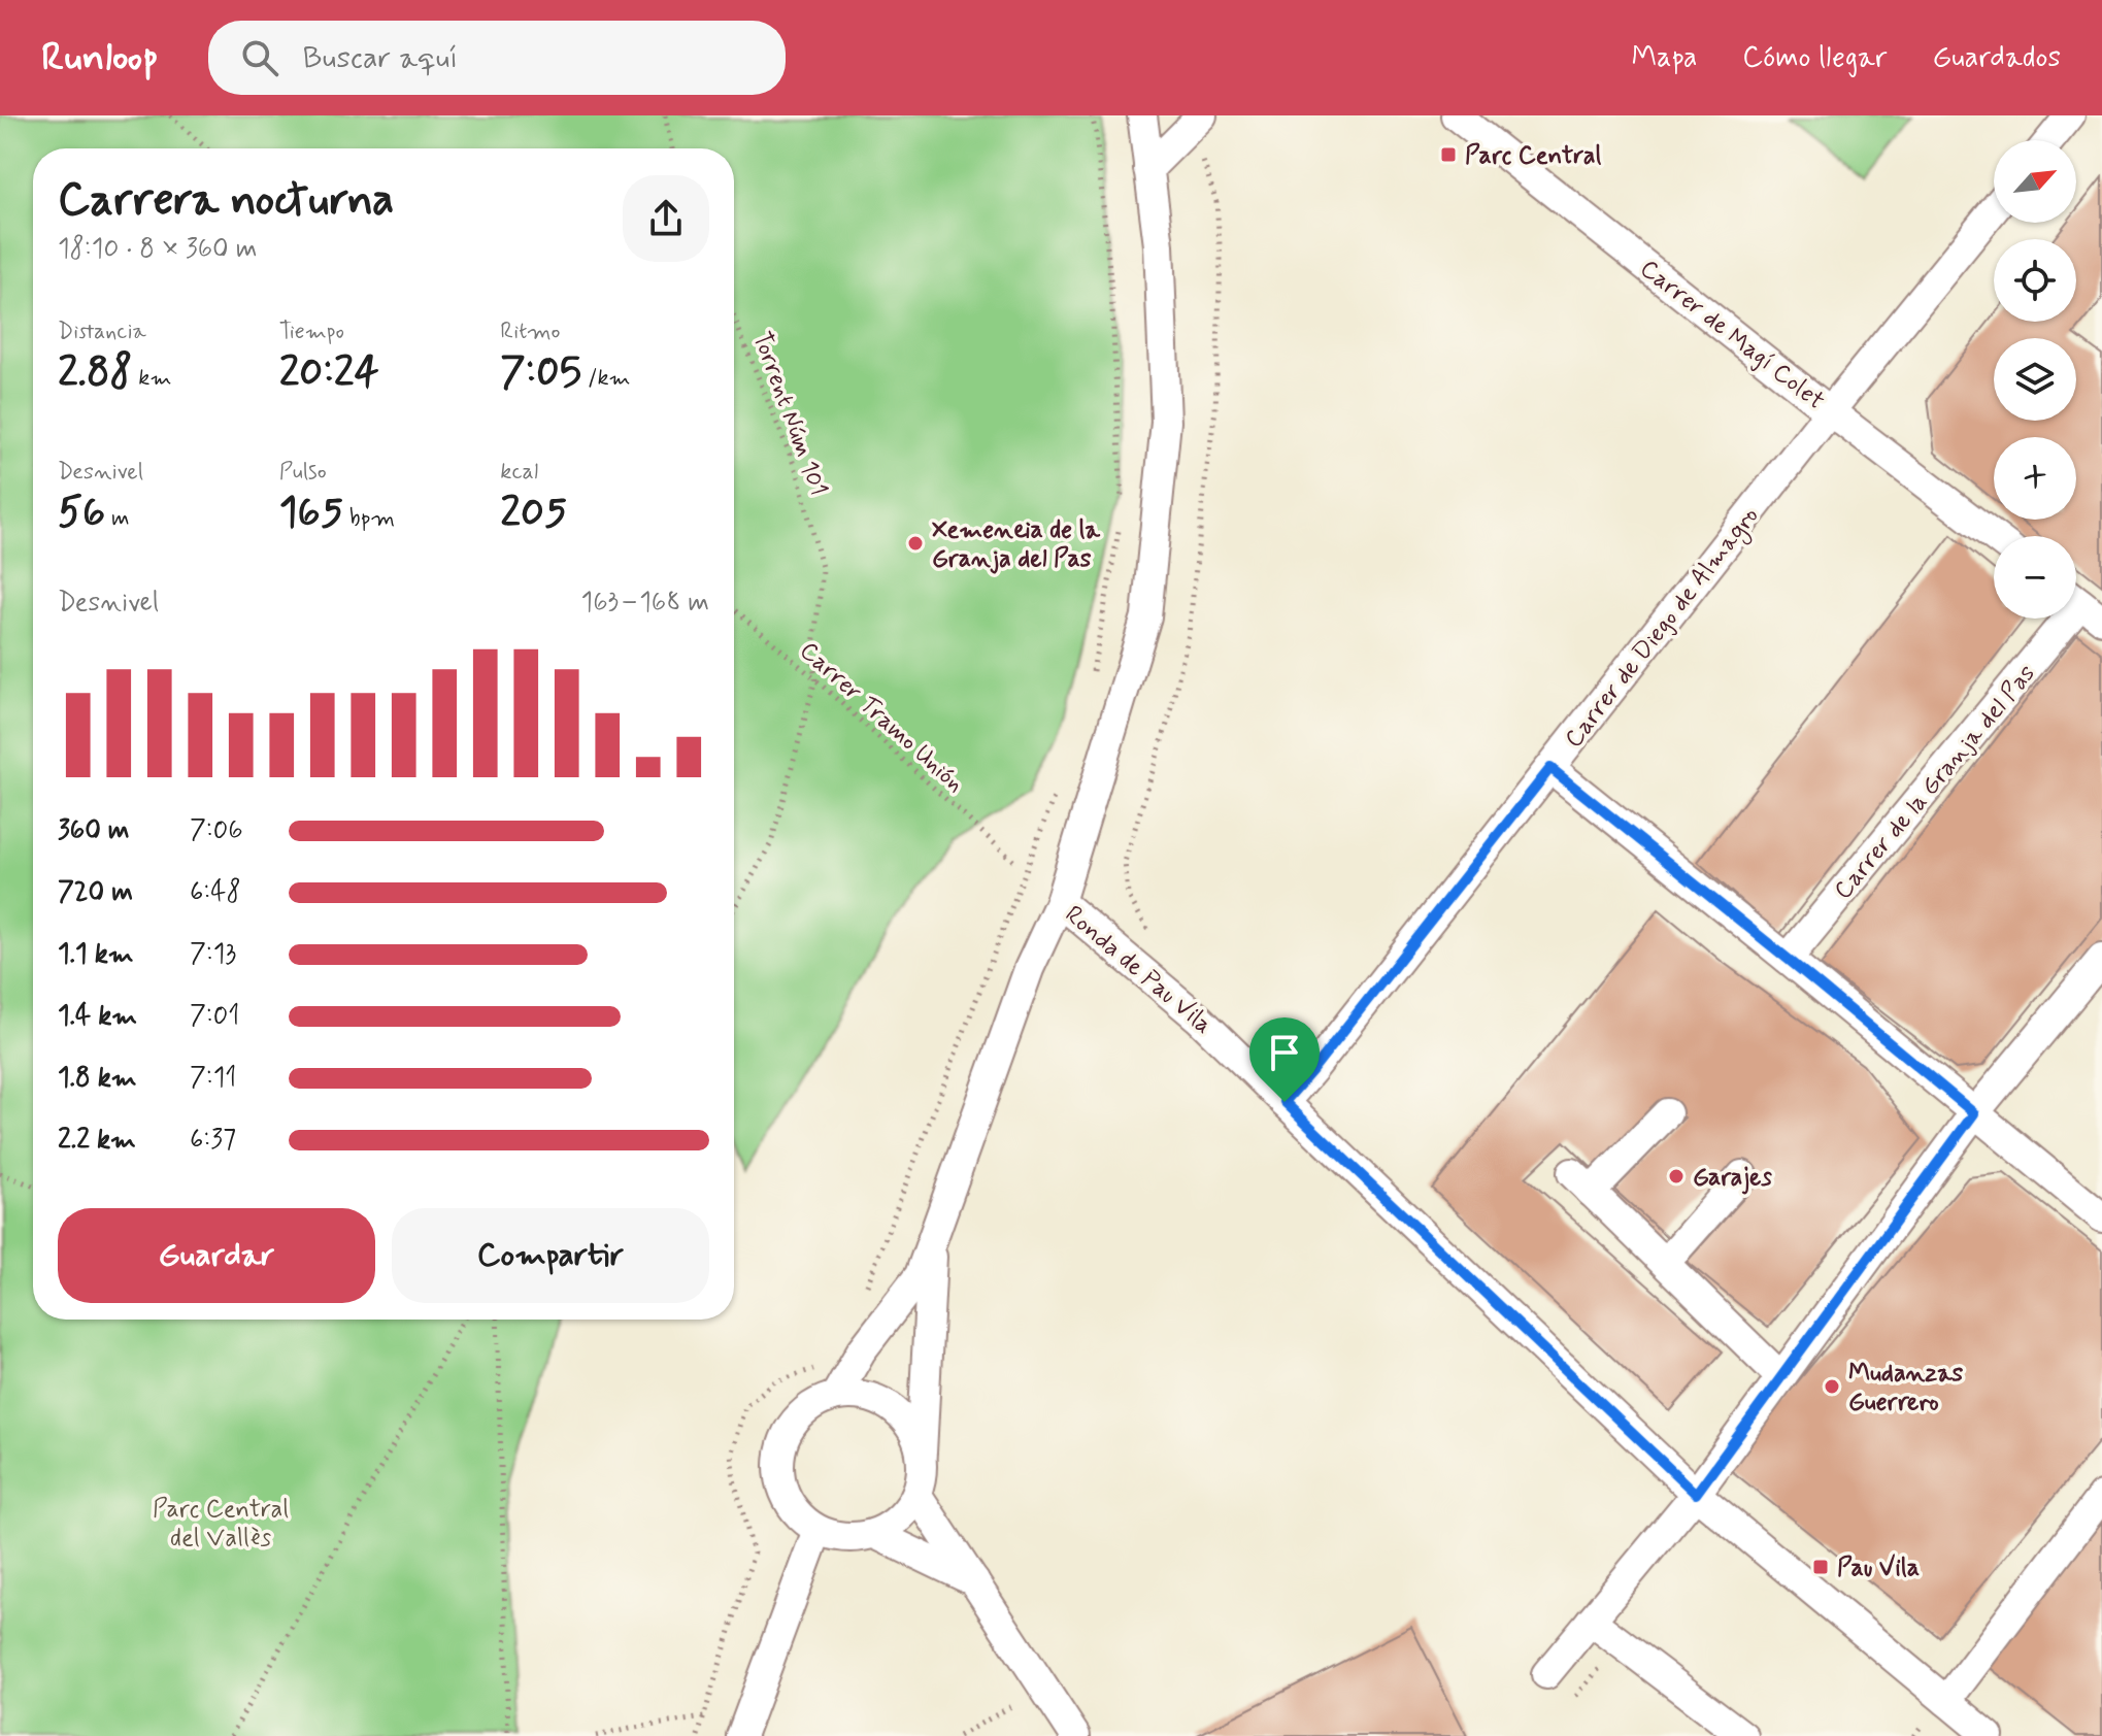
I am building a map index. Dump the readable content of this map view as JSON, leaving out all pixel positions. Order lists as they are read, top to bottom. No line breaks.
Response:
{"streets":{"street":["Carrer de Magí Colet","Carrer de Diego de Almagro","Carrer de la Granja del Pas","Ronda de Pau Vila"],"path":["Torrent Núm 101","Carrer Tramo Unión"]},"crossings":[["Carrer de Magí Colet","Carrer de Diego de Almagro"],["Torrent Núm 101","Carrer Tramo Unión"],["Carrer de Diego de Almagro","Ronda de Pau Vila"]],"parks":["Parc Central del Vallès"],"places":{"transit":["Parc Central","Pau Vila"],"other":["Xemeneia de la Granja del Pas","Garajes","Mudanzas Guerrero"]},"north":"top right","page":{"header":"Runloop","search":"Buscar aquí","nav":["Mapa","Cómo llegar","Guardados"],"map_buttons":["+","−"],"heading":["Carrera nocturna","18:10 · 8 × 360 m"],"stats":[["Distancia","2.88 km"],["Tiempo","20:24"],["Ritmo","7:05 /km"],["Desnivel","56 m"],["Pulso","165 bpm"],["kcal","205"]],"chart":["Desnivel","163–168 m"],"list":[{"name":"360 m","note":"7:06"},{"name":"720 m","note":"6:48"},{"name":"1.1 km","note":"7:13"},{"name":"1.4 km","note":"7:01"},{"name":"1.8 km","note":"7:11"},{"name":"2.2 km","note":"6:37"}],"buttons":["Guardar","Compartir"]}}
